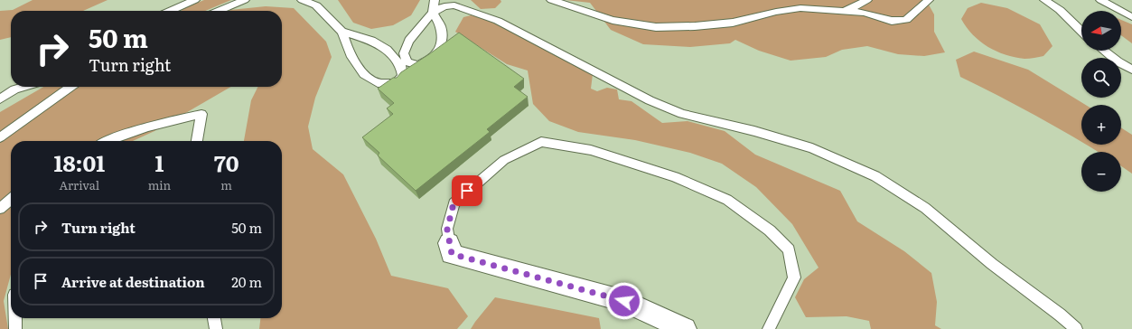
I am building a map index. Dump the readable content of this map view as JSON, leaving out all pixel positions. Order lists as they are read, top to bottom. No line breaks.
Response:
{"north":"left","page":{"map_buttons":["+","−"],"turn":["50 m","Turn right"],"eta":["18:01","Arrival","1","min","70","m"],"list":[{"name":"Turn right","value":"50 m"},{"name":"Arrive at destination","value":"20 m"}]}}
